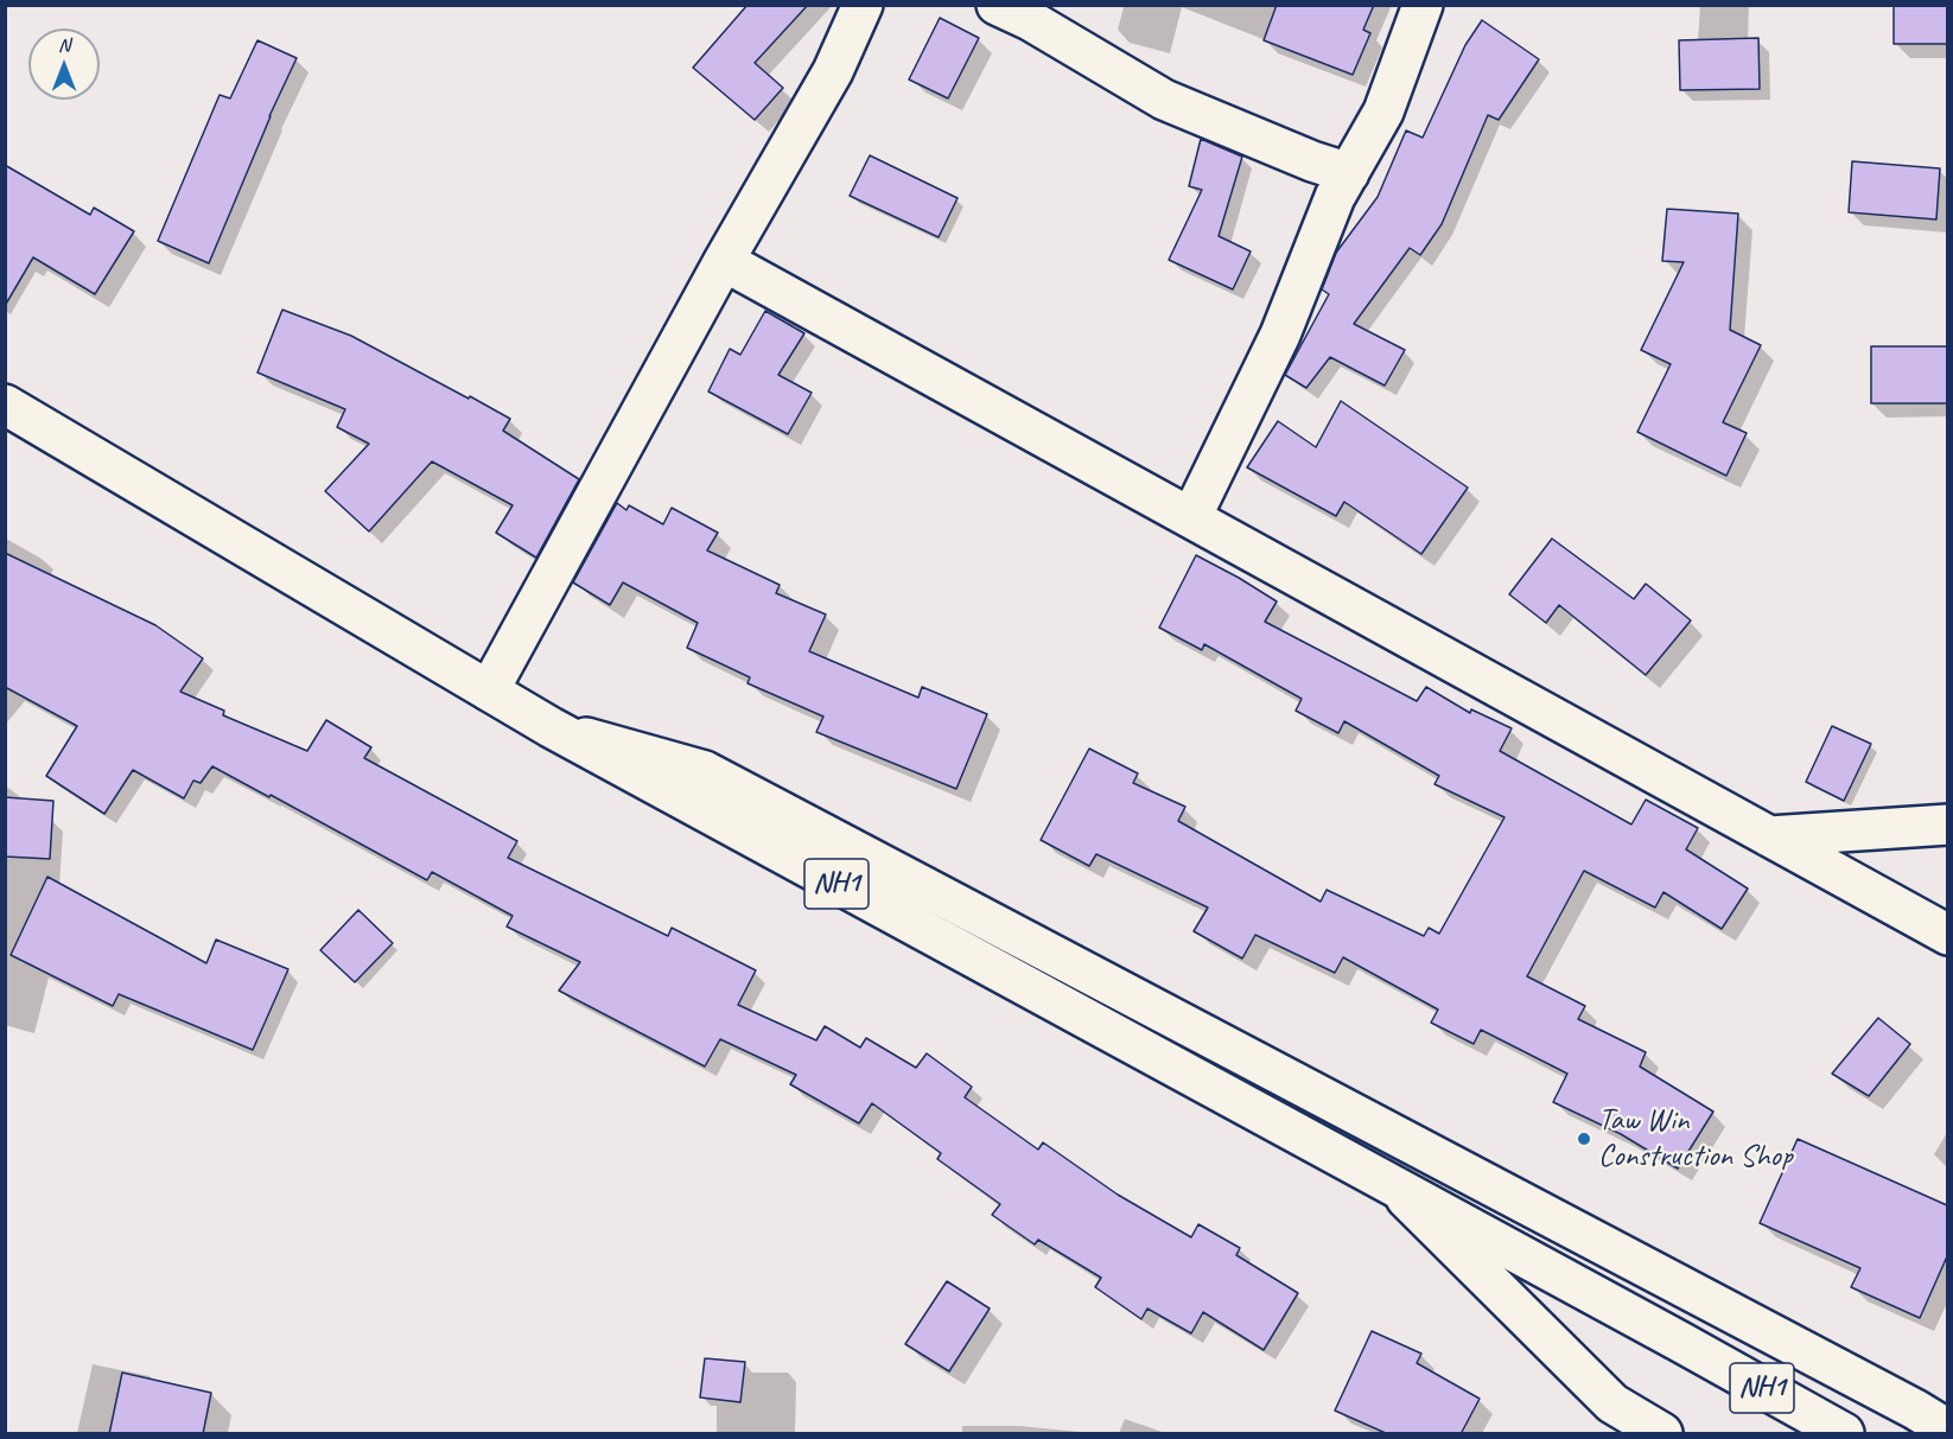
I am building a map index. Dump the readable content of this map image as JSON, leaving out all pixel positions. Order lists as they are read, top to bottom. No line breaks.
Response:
{"streets":{"main road":["NH1"]},"places":["Taw Win Construction Shop"],"north":"top"}
